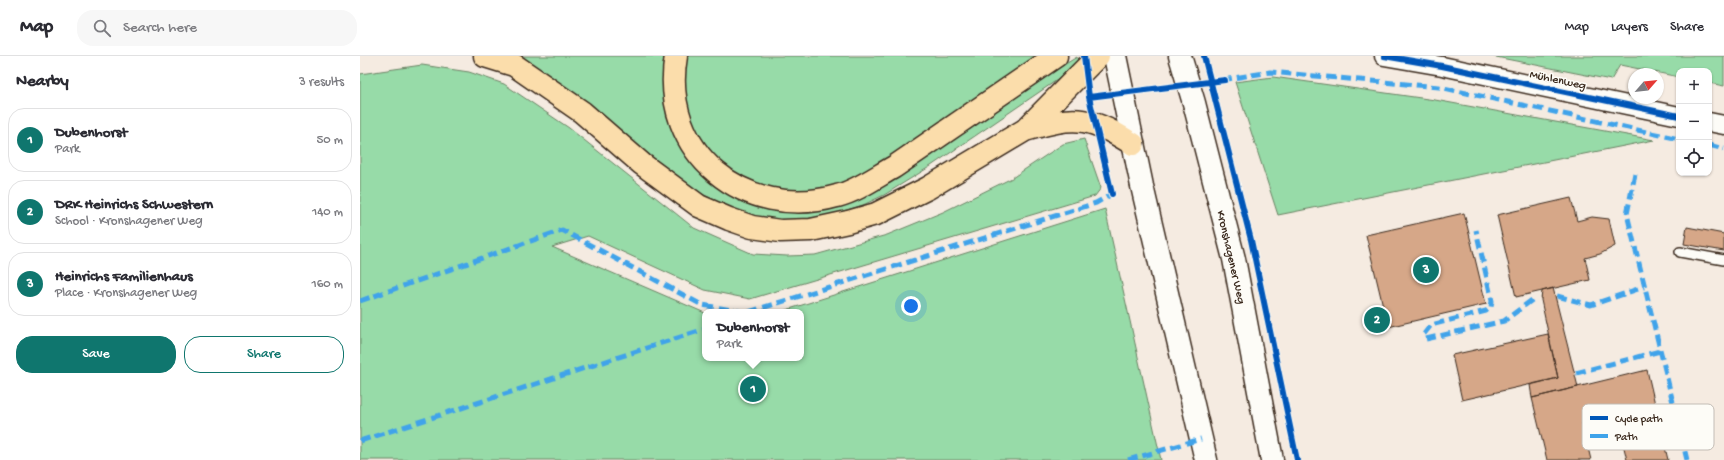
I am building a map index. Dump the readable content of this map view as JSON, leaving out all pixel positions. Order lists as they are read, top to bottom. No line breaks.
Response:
{"streets":{"main road":["Kronshagener Weg"],"street":["Mühlenweg"]},"legend":["Cycle path","Path"],"north":"top right","page":{"header":"Map","search":"Search here","nav":["Map","Layers","Share"],"heading":["Nearby","3 results"],"map_buttons":["+","−"],"list":[{"mark":"1","name":"Dubenhorst","note":"Park","value":"50 m"},{"mark":"2","name":"DRK Heinrichs Schwestern","note":"School · Kronshagener Weg","value":"140 m"},{"mark":"3","name":"Heinrichs Familienhaus","note":"Place · Kronshagener Weg","value":"160 m"}],"pins":["3","2","1"],"popup":["Dubenhorst","Park"],"buttons":["Save","Share"]}}
